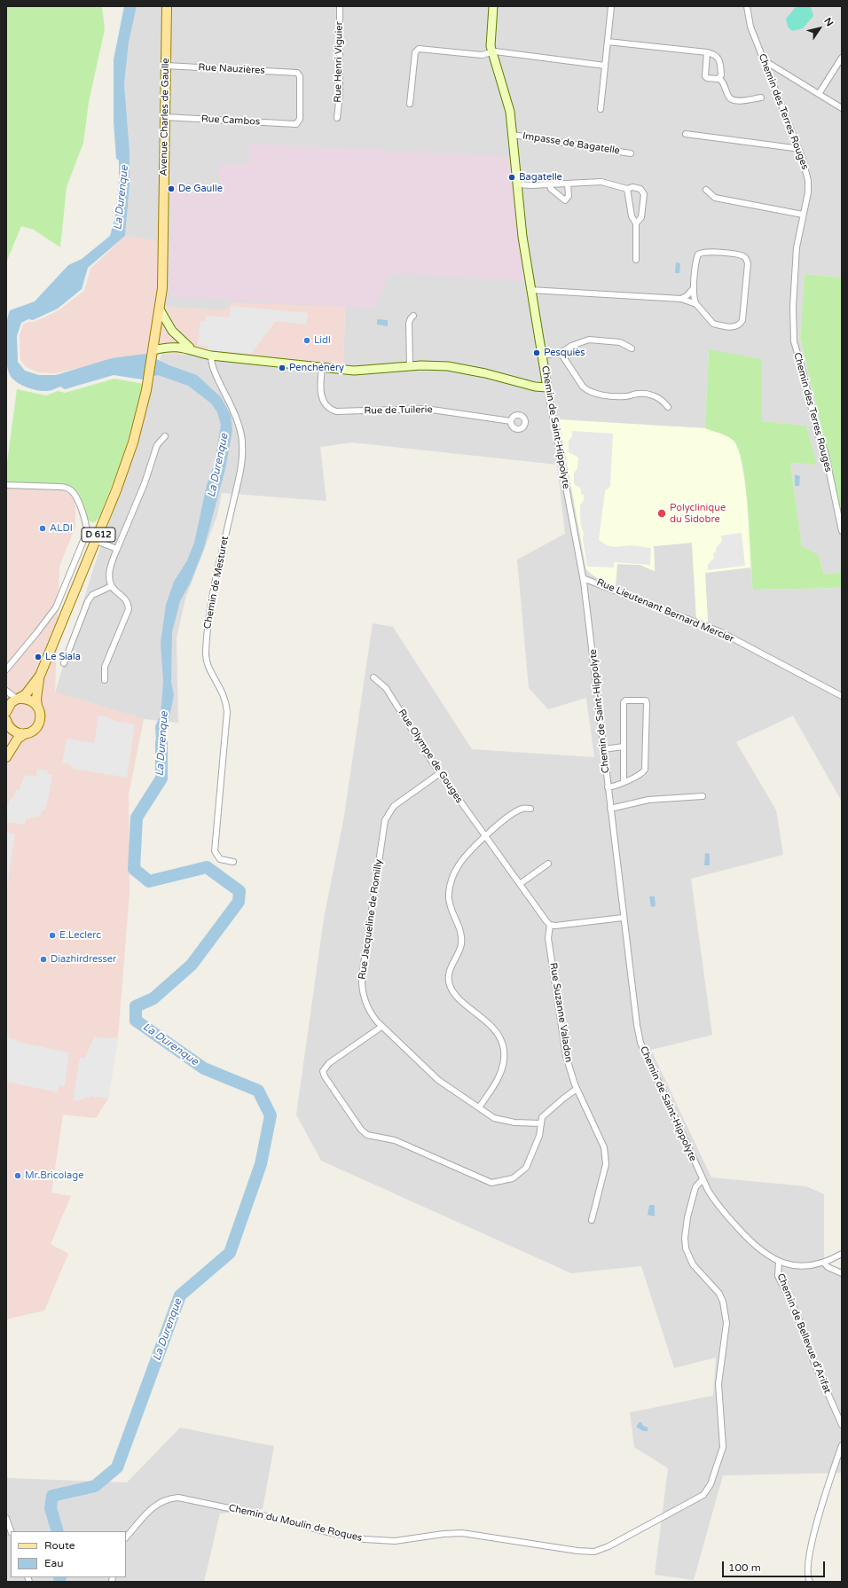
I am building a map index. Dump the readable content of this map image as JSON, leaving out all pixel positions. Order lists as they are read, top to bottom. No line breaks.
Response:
{"streets":{"main road":["Avenue Charles de Gaulle","D 612"],"street":["Rue Henri Viguier","Rue Nauzières","Chemin des Terres Rouges","Rue Cambos","Impasse de Bagatelle","Rue de Tuilerie","Chemin de Saint-Hippolyte","Chemin de Mesturet","Rue Lieutenant Bernard Mercier","Rue Olympe de Gouges","Rue Jacqueline de Romilly","Rue Suzanne Valadon","Chemin de Bellevue d'Arifat","Chemin du Moulin de Roques"]},"crossings":[["Rue Nauzières","Avenue Charles de Gaulle"],["Rue Nauzières","Rue Cambos"],["Avenue Charles de Gaulle","Rue Cambos"],["Avenue Charles de Gaulle","D 612"],["Impasse de Bagatelle","Chemin de Saint-Hippolyte"],["Chemin de Saint-Hippolyte","Rue Lieutenant Bernard Mercier"],["Chemin de Saint-Hippolyte","Chemin de Bellevue d'Arifat"],["Chemin de Saint-Hippolyte","Chemin du Moulin de Roques"],["Rue Olympe de Gouges","Rue Jacqueline de Romilly"],["Rue Olympe de Gouges","Rue Suzanne Valadon"]],"water":["La Durenque"],"places":["Bagatelle","De Gaulle","Lidl","Pesquiès","Penchénéry","Polyclinique du Sidobre","ALDI","Le Siala","E.Leclerc","Diazhirdresser","Mr.Bricolage"],"legend":["Route","Eau"],"scale_bar":"100 m","north":"top right"}
